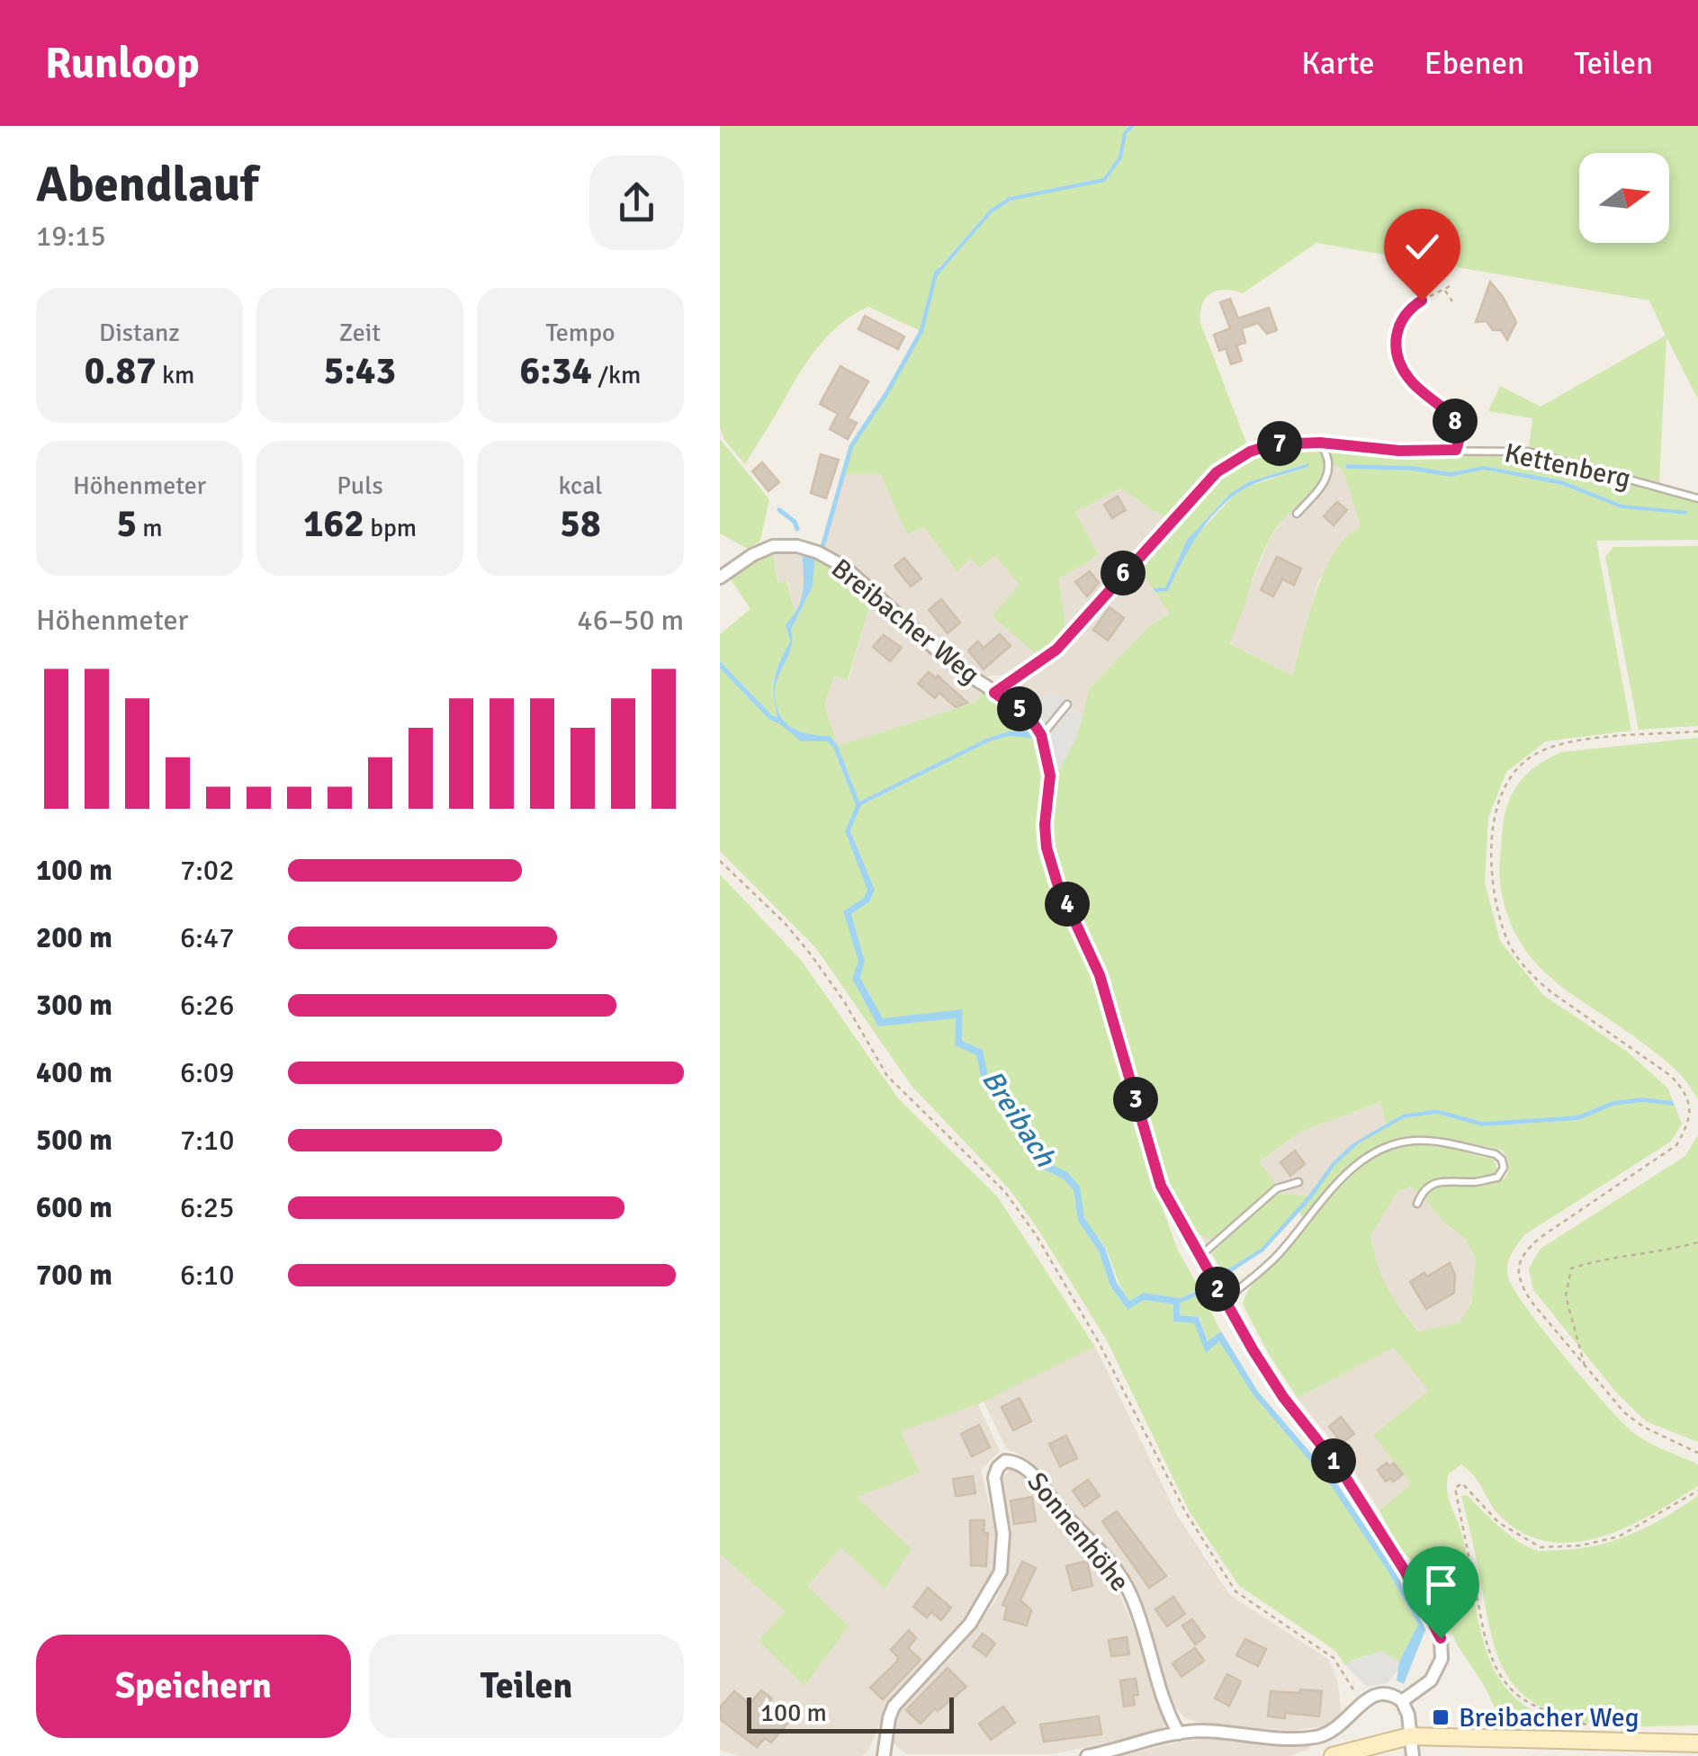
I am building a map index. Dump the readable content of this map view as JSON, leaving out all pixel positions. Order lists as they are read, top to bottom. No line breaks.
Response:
{"streets":{"street":["Breibacher Weg","Sonnenhöhe"],"lane":["Kettenberg"]},"crossings":[["Kettenberg","Breibacher Weg"]],"water":["Breibach"],"places":{"transit":["Breibacher Weg"]},"scale_bar":"100 m","north":"right","page":{"header":"Runloop","nav":["Karte","Ebenen","Teilen"],"heading":["Abendlauf","19:15"],"stats":[["Distanz","0.87 km"],["Zeit","5:43"],["Tempo","6:34 /km"],["Höhenmeter","5 m"],["Puls","162 bpm"],["kcal","58"]],"pins":["8","7","6","5","4","3","2","1"],"chart":["Höhenmeter","46–50 m"],"list":[{"name":"100 m","note":"7:02"},{"name":"200 m","note":"6:47"},{"name":"300 m","note":"6:26"},{"name":"400 m","note":"6:09"},{"name":"500 m","note":"7:10"},{"name":"600 m","note":"6:25"},{"name":"700 m","note":"6:10"}],"buttons":["Speichern","Teilen"],"scale":"100 m"}}
